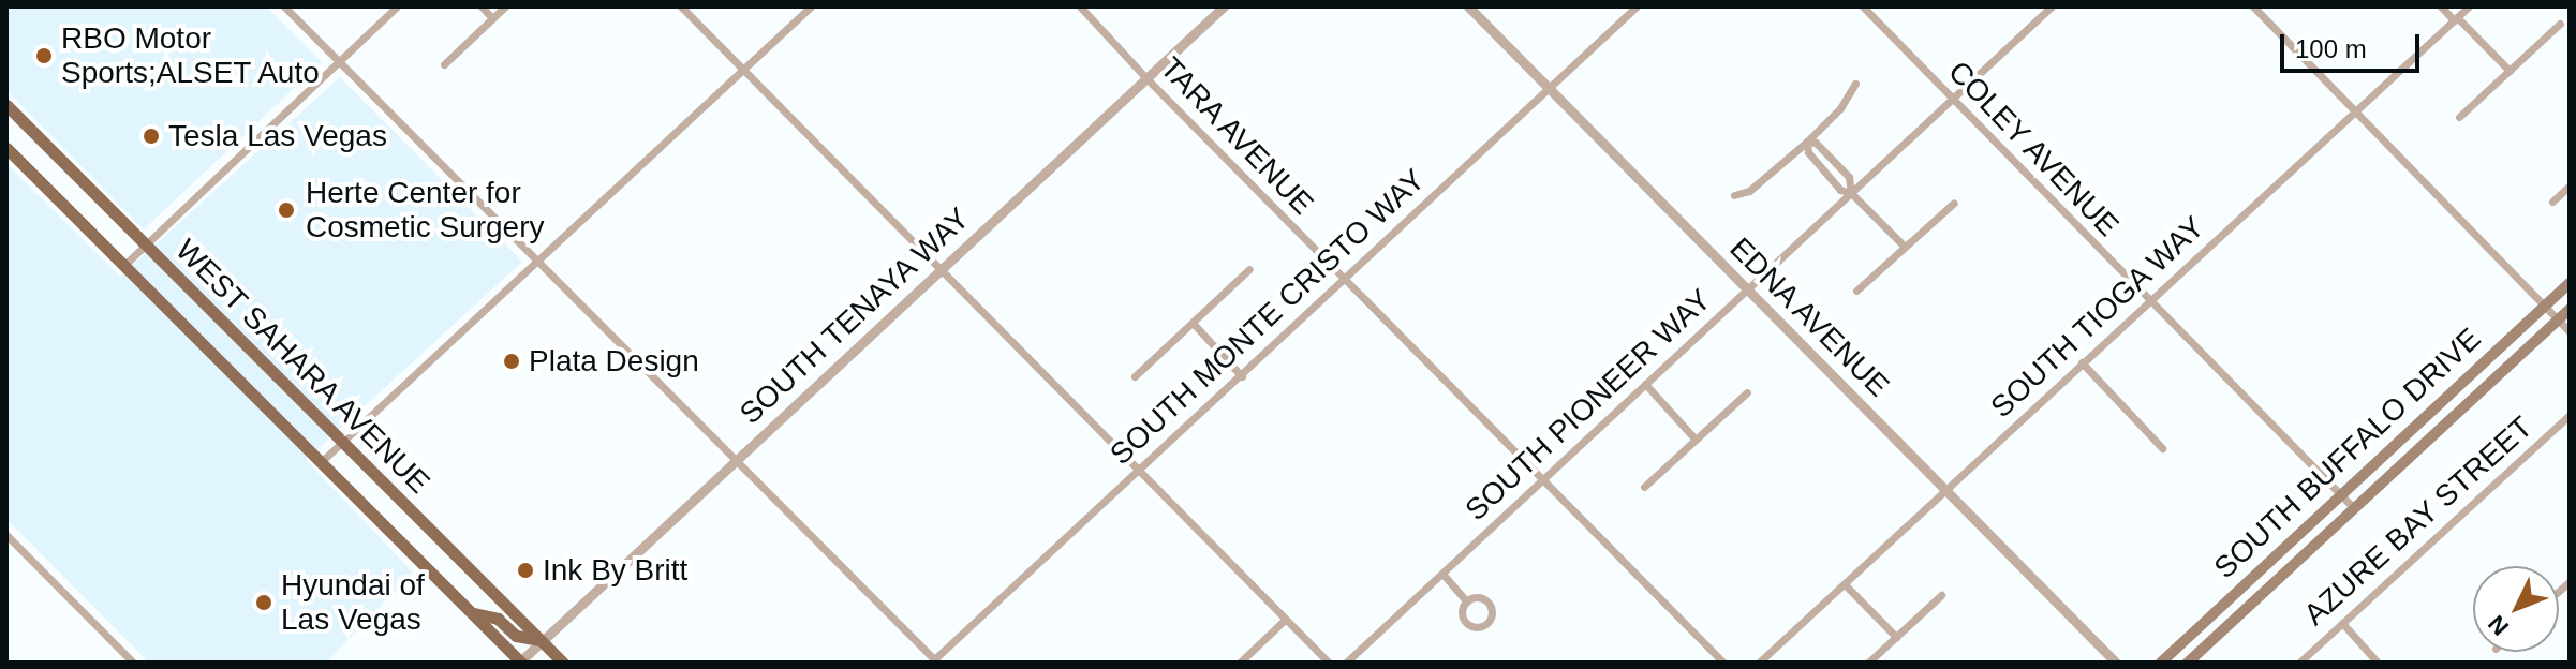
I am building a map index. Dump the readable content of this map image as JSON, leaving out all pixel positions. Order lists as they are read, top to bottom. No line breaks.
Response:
{"streets":{"main road":["WEST SAHARA AVENUE","SOUTH BUFFALO DRIVE"],"street":["TARA AVENUE","COLEY AVENUE","SOUTH TENAYA WAY","SOUTH MONTE CRISTO WAY","EDNA AVENUE","SOUTH TIOGA WAY","SOUTH PIONEER WAY","AZURE BAY STREET"]},"crossings":[["TARA AVENUE","SOUTH TENAYA WAY"],["TARA AVENUE","SOUTH MONTE CRISTO WAY"],["TARA AVENUE","SOUTH PIONEER WAY"],["COLEY AVENUE","SOUTH TIOGA WAY"],["COLEY AVENUE","SOUTH PIONEER WAY"],["COLEY AVENUE","SOUTH BUFFALO DRIVE"],["SOUTH TENAYA WAY","WEST SAHARA AVENUE"],["SOUTH MONTE CRISTO WAY","EDNA AVENUE"],["EDNA AVENUE","SOUTH TIOGA WAY"],["EDNA AVENUE","SOUTH PIONEER WAY"]],"places":["RBO Motor Sports;ALSET Auto","Tesla Las Vegas","Herte Center for Cosmetic Surgery","Plata Design","Ink By Britt","Hyundai of Las Vegas"],"scale_bar":"100 m","north":"bottom left"}
